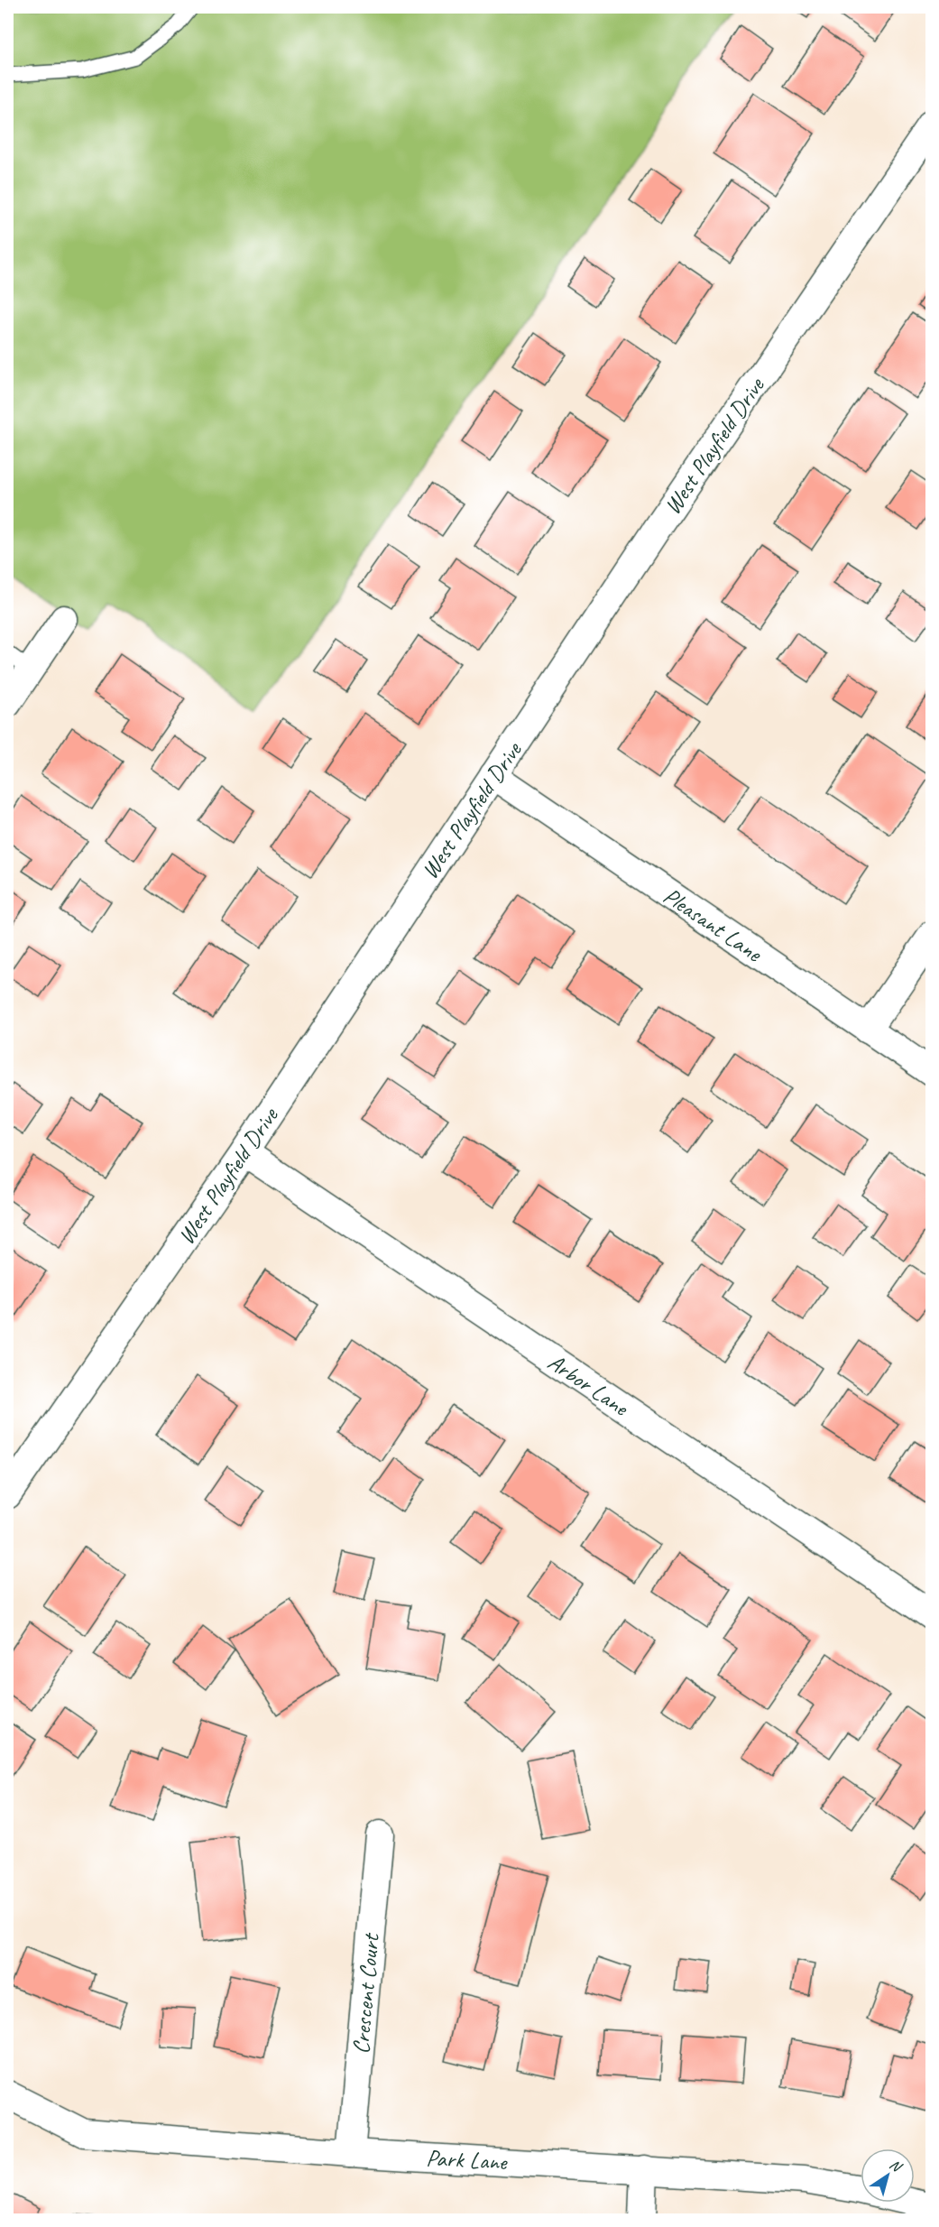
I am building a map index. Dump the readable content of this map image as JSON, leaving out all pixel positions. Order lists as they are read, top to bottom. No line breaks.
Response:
{"streets":{"street":["West Playfield Drive","Pleasant Lane","Arbor Lane","Crescent Court","Park Lane"]},"crossings":[["West Playfield Drive","Pleasant Lane"],["West Playfield Drive","Arbor Lane"],["Crescent Court","Park Lane"]],"north":"top right"}
